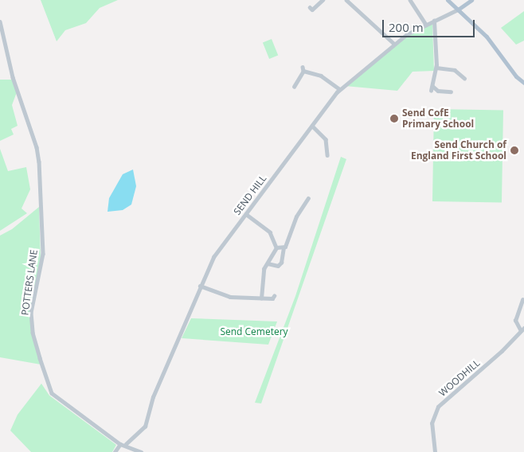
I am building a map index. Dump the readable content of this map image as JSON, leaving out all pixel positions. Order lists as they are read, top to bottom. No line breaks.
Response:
{"streets":{"street":["SEND HILL","POTTERS LANE","WOODHILL"]},"parks":["Send Cemetery"],"places":["Send CofE Primary School","Send Church of England First School"],"scale_bar":"200 m"}
